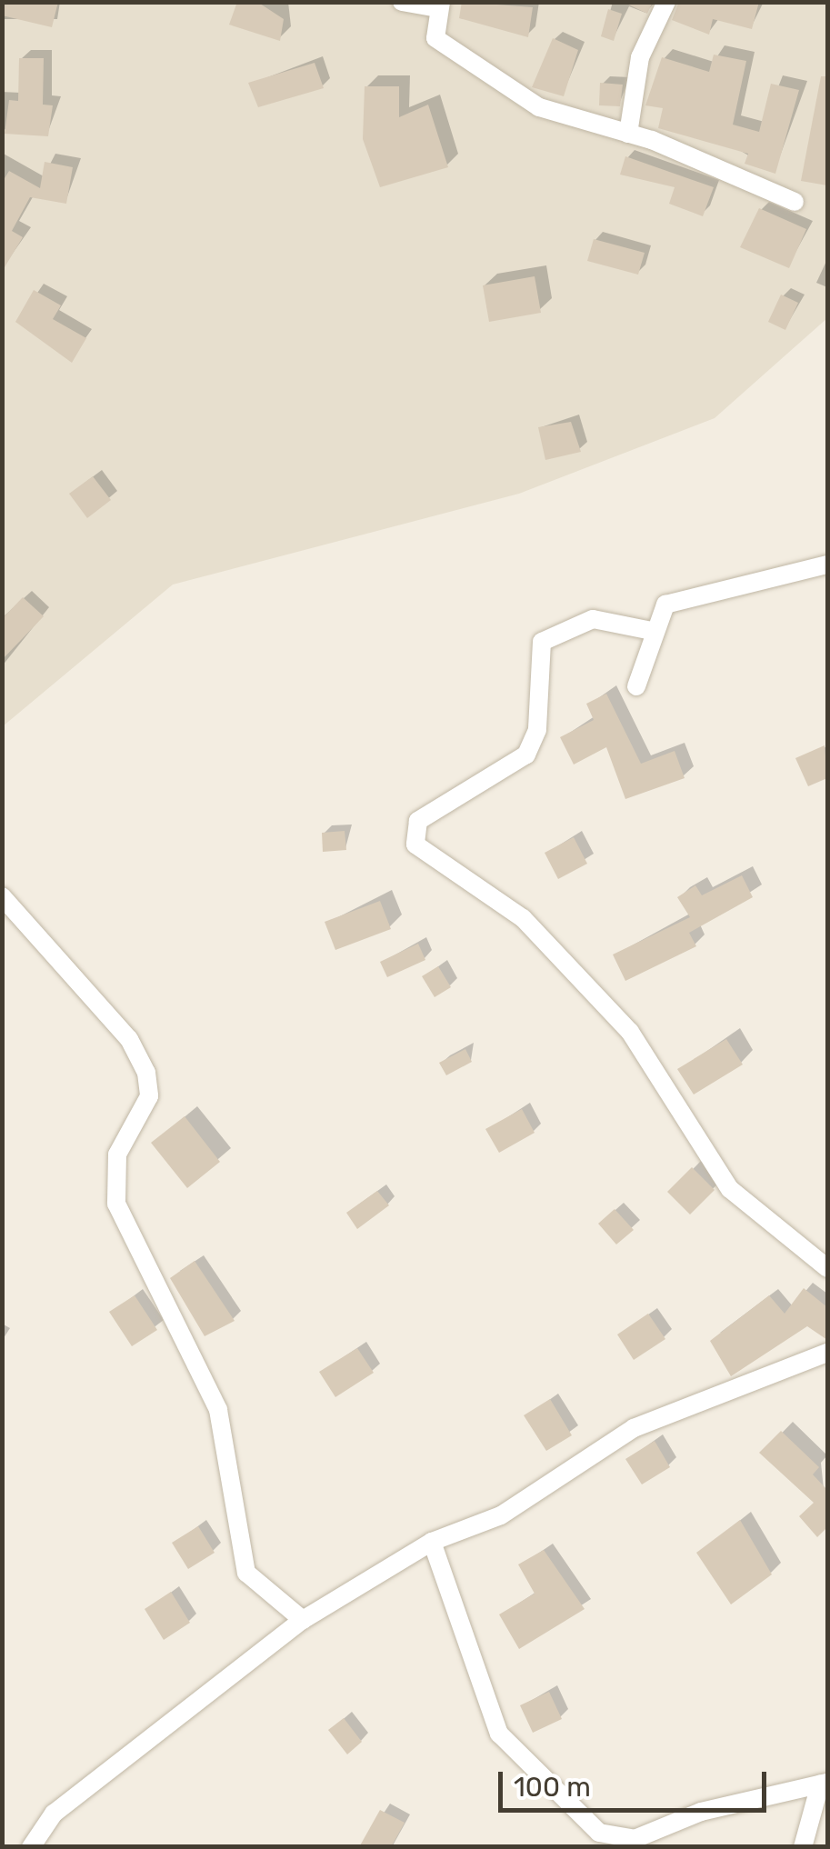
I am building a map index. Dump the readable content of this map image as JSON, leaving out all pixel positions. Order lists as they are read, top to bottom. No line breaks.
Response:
{"scale_bar":"100 m"}
